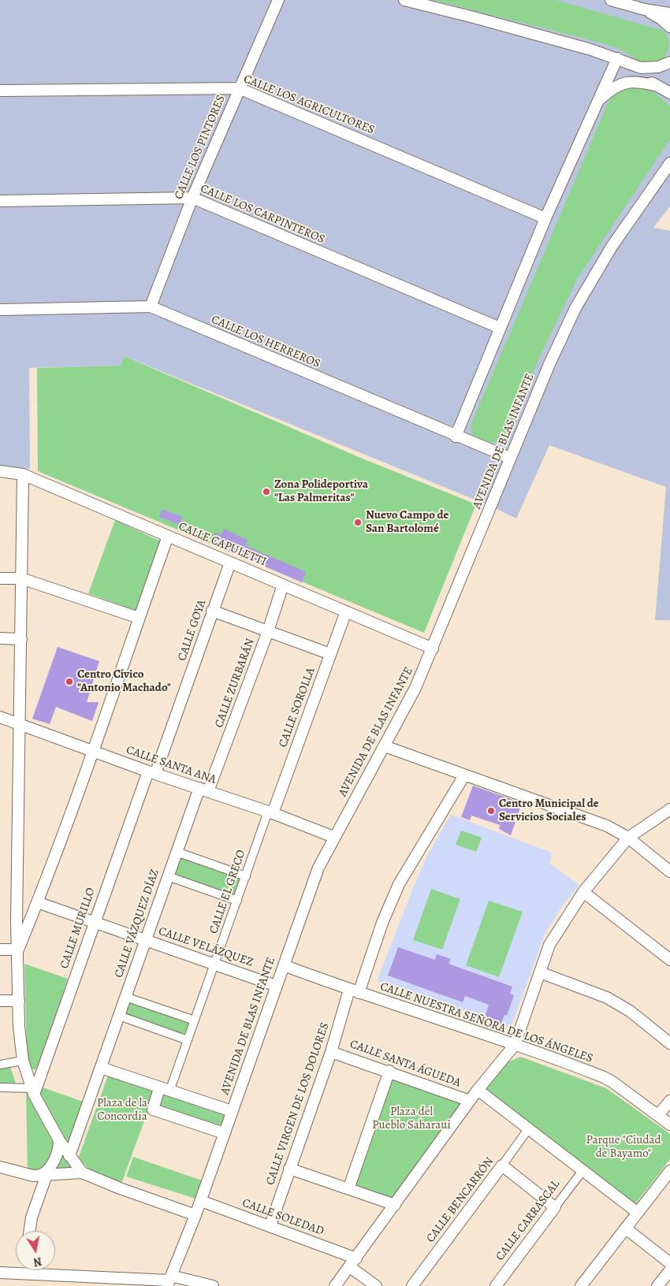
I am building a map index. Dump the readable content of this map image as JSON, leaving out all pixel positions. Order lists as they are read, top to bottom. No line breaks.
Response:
{"streets":{"street":["CALLE LOS AGRICULTORES","CALLE LOS PINTORES","CALLE LOS CARPINTEROS","CALLE LOS HERREROS","AVENIDA DE BLAS INFANTE","CALLE CAPULETTI","CALLE GOYA","CALLE ZURBARÁN","CALLE SOROLLA","CALLE SANTA ANA","CALLE EL GRECO","CALLE VÁZQUEZ DÍAZ","CALLE MURILLO","CALLE VELÁZQUEZ","CALLE NUESTRA SEÑORA DE LOS ÁNGELES","CALLE SANTA ÁGUEDA","CALLE VIRGEN DE LOS DOLORES","CALLE BENCARRÓN","CALLE SOLEDAD","CALLE CARRASCAL"]},"crossings":[["CALLE LOS AGRICULTORES","CALLE LOS PINTORES"],["CALLE LOS PINTORES","CALLE LOS CARPINTEROS"],["CALLE LOS PINTORES","CALLE LOS HERREROS"],["CALLE LOS HERREROS","AVENIDA DE BLAS INFANTE"],["AVENIDA DE BLAS INFANTE","CALLE CAPULETTI"],["AVENIDA DE BLAS INFANTE","CALLE SANTA ANA"],["AVENIDA DE BLAS INFANTE","CALLE VELÁZQUEZ"],["AVENIDA DE BLAS INFANTE","CALLE NUESTRA SEÑORA DE LOS ÁNGELES"],["AVENIDA DE BLAS INFANTE","CALLE SOLEDAD"],["CALLE CAPULETTI","CALLE GOYA"],["CALLE CAPULETTI","CALLE ZURBARÁN"],["CALLE CAPULETTI","CALLE SOROLLA"],["CALLE GOYA","CALLE SANTA ANA"],["CALLE GOYA","CALLE MURILLO"],["CALLE ZURBARÁN","CALLE SANTA ANA"],["CALLE ZURBARÁN","CALLE VÁZQUEZ DÍAZ"],["CALLE SOROLLA","CALLE SANTA ANA"],["CALLE SOROLLA","CALLE EL GRECO"],["CALLE SANTA ANA","CALLE EL GRECO"],["CALLE SANTA ANA","CALLE VÁZQUEZ DÍAZ"],["CALLE SANTA ANA","CALLE MURILLO"],["CALLE EL GRECO","CALLE VELÁZQUEZ"],["CALLE VÁZQUEZ DÍAZ","CALLE VELÁZQUEZ"],["CALLE MURILLO","CALLE VELÁZQUEZ"],["CALLE NUESTRA SEÑORA DE LOS ÁNGELES","CALLE VIRGEN DE LOS DOLORES"],["CALLE SANTA ÁGUEDA","CALLE VIRGEN DE LOS DOLORES"],["CALLE VIRGEN DE LOS DOLORES","CALLE SOLEDAD"]],"parks":["Plaza de la Concordia","Plaza del Pueblo Saharaui","Parque \"Ciudad de Bayamo\""],"places":["Zona Polideportiva \"Las Palmeritas\"","Nuevo Campo de San Bartolomé","Centro Cívico \"Antonio Machado\"","Centro Municipal de Servicios Sociales"],"north":"bottom"}
